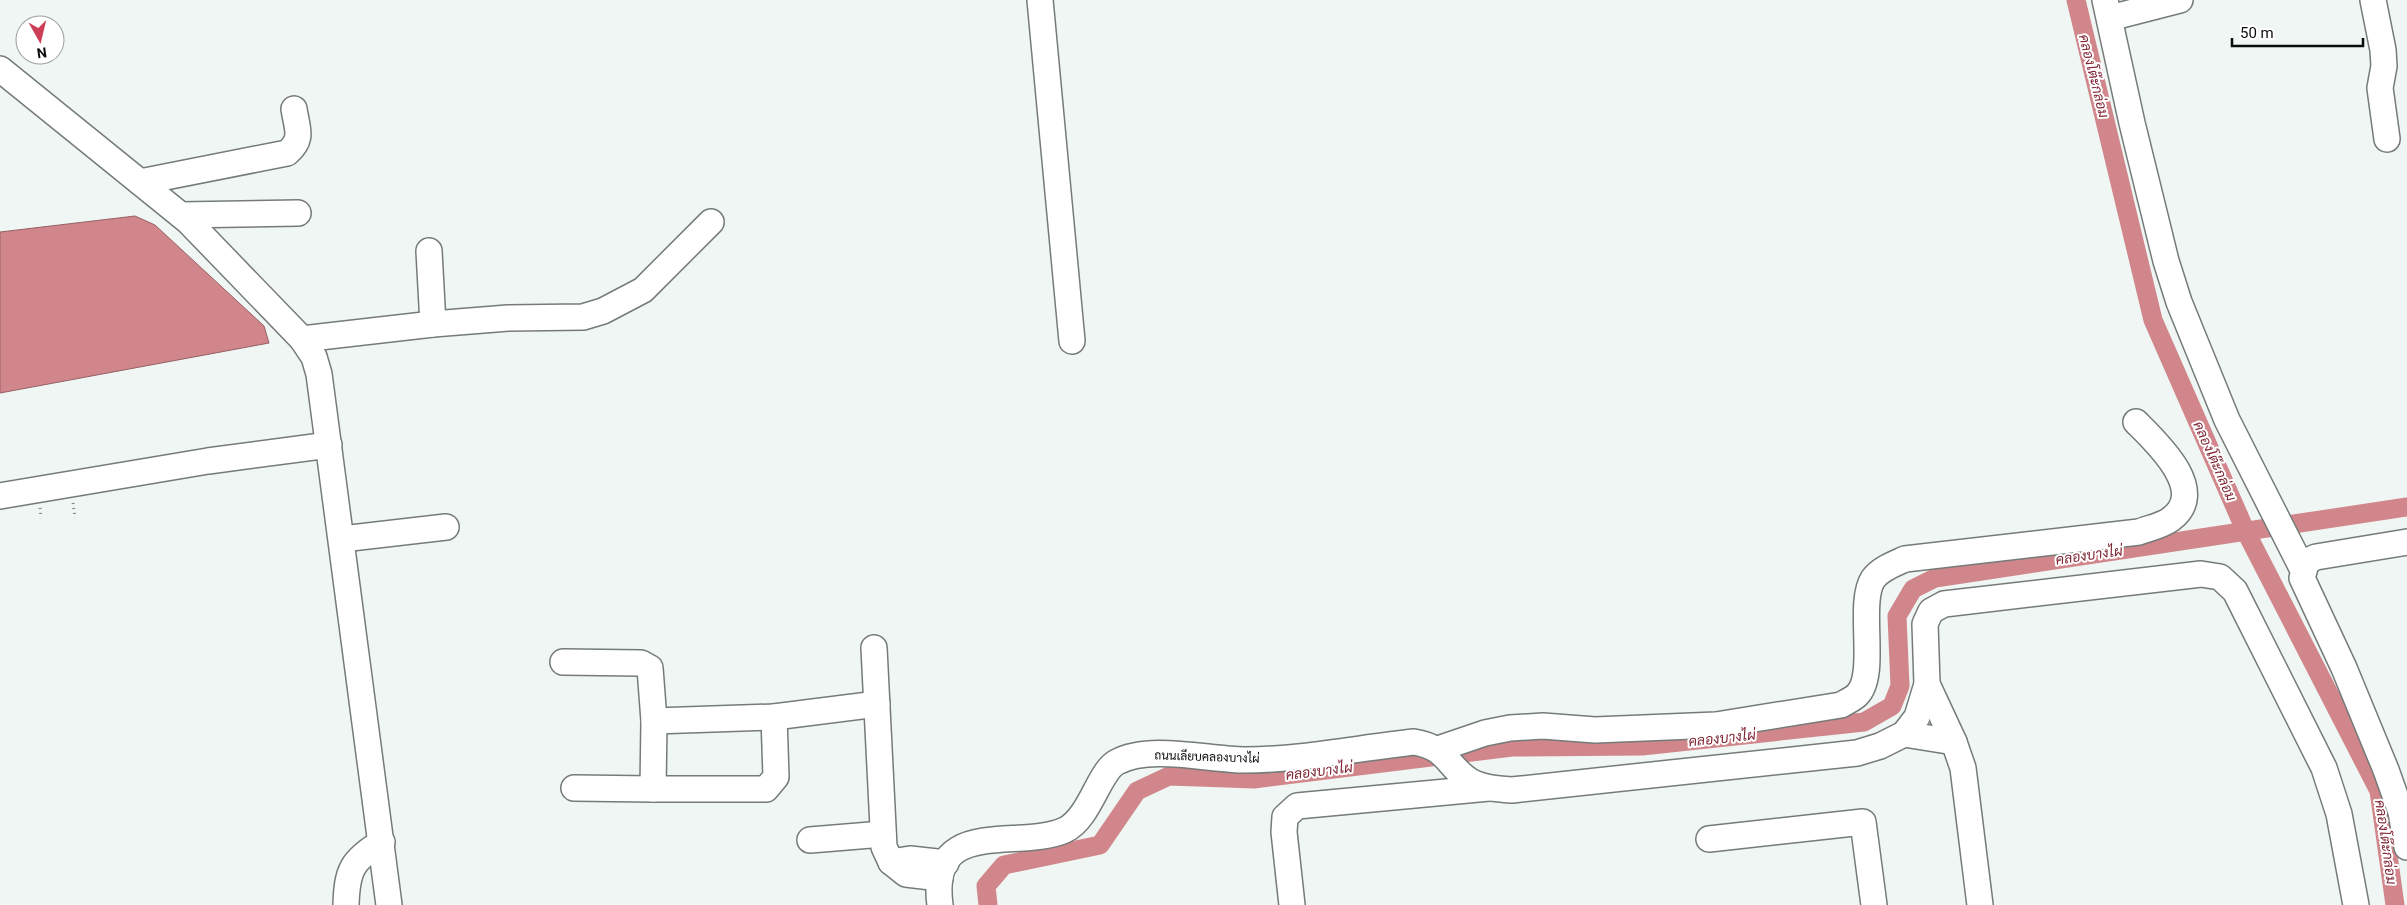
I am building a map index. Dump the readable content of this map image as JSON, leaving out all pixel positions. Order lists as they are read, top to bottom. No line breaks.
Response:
{"streets":{"street":["ถนนเลียบคลองบางไผ่"]},"water":["คลองโต๊ะกล่อม","คลองบางไผ่"],"scale_bar":"50 m","north":"bottom"}
